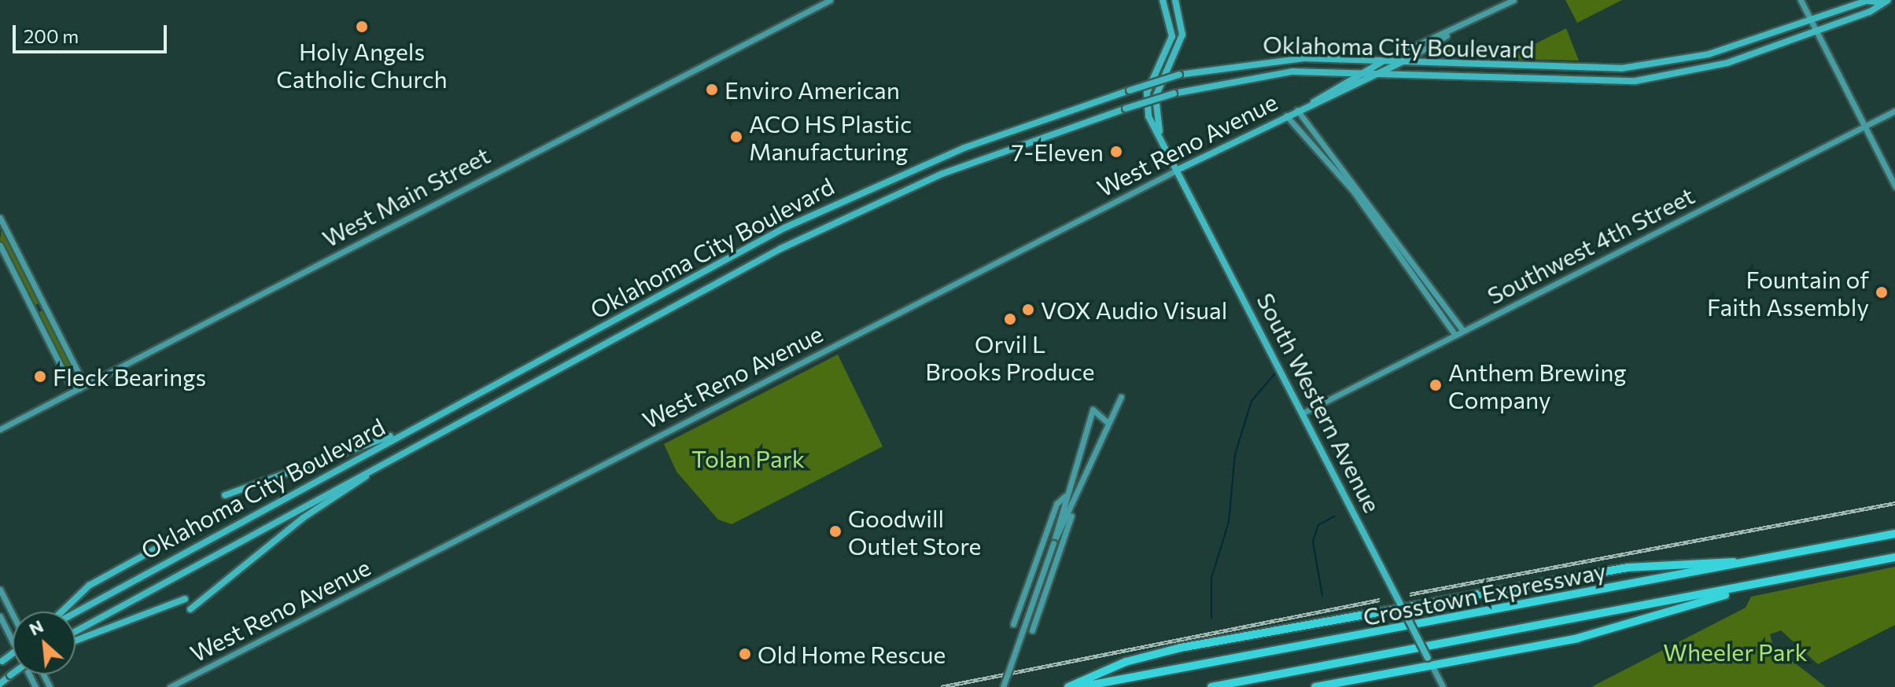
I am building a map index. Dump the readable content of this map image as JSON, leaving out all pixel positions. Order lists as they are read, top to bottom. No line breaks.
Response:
{"streets":{"highway":["Crosstown Expressway"],"main road":["Oklahoma City Boulevard","West Reno Avenue","West Main Street","Southwest 4th Street","South Western Avenue"]},"crossings":[["Oklahoma City Boulevard","West Reno Avenue"],["West Reno Avenue","South Western Avenue"],["Southwest 4th Street","South Western Avenue"]],"parks":["Tolan Park","Wheeler Park"],"places":["Holy Angels Catholic Church","Enviro American","ACO HS Plastic Manufacturing","7-Eleven","Fountain of Faith Assembly","VOX Audio Visual","Orvil L Brooks Produce","Fleck Bearings","Anthem Brewing Company","Goodwill Outlet Store","Old Home Rescue"],"scale_bar":"200 m","north":"top left"}
